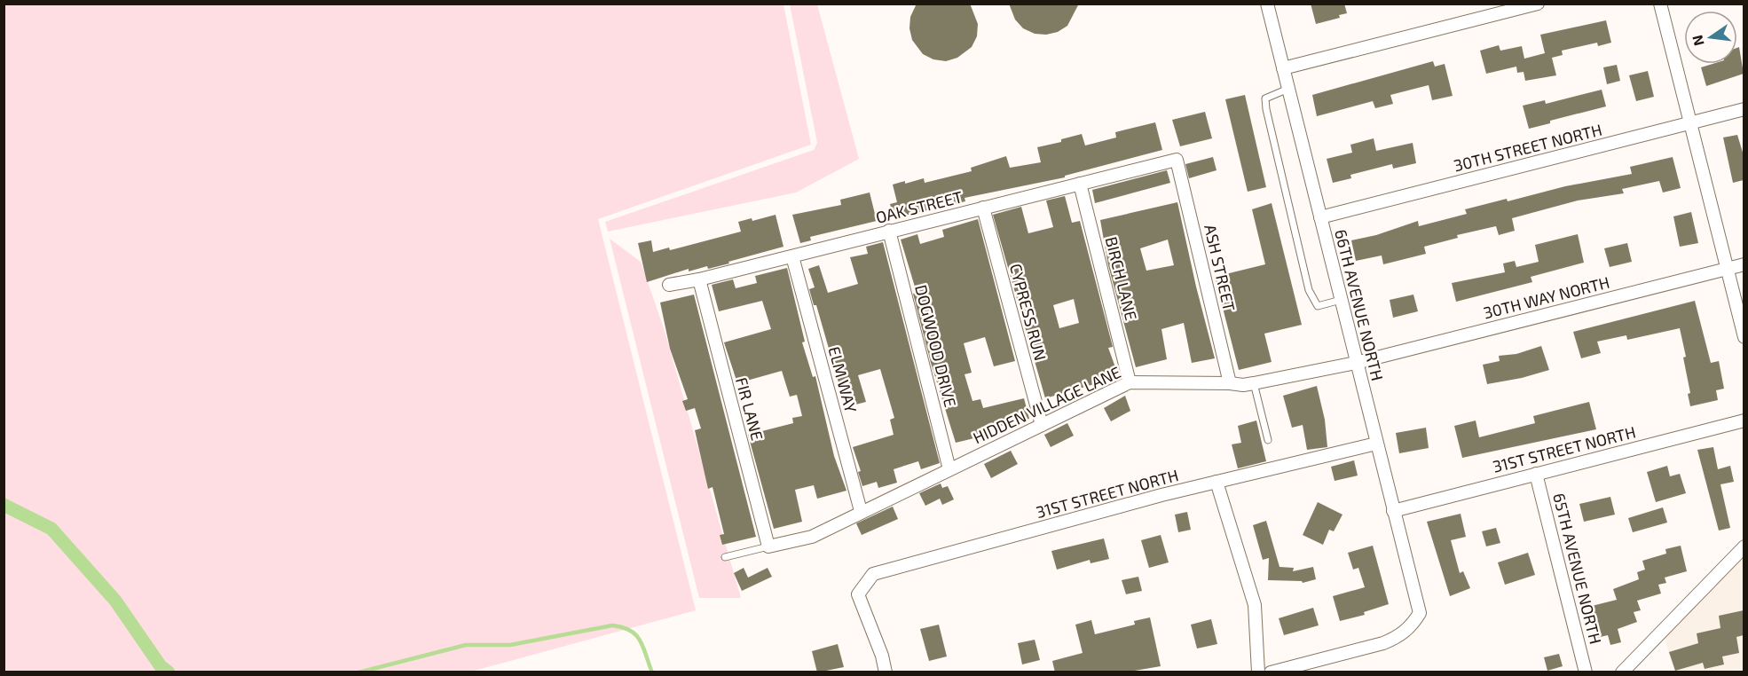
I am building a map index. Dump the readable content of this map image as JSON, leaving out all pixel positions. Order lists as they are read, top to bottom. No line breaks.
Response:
{"streets":{"street":["30TH STREET NORTH","OAK STREET","ASH STREET","BIRCH LANE","30TH WAY NORTH","66TH AVENUE NORTH","CYPRESS RUN","DOGWOOD DRIVE","ELM WAY","HIDDEN VILLAGE LANE","FIR LANE","31ST STREET NORTH","65TH AVENUE NORTH"]},"crossings":[["30TH STREET NORTH","66TH AVENUE NORTH"],["OAK STREET","ASH STREET"],["OAK STREET","BIRCH LANE"],["OAK STREET","CYPRESS RUN"],["OAK STREET","DOGWOOD DRIVE"],["OAK STREET","ELM WAY"],["OAK STREET","FIR LANE"],["ASH STREET","HIDDEN VILLAGE LANE"],["BIRCH LANE","HIDDEN VILLAGE LANE"],["30TH WAY NORTH","66TH AVENUE NORTH"],["30TH WAY NORTH","HIDDEN VILLAGE LANE"],["66TH AVENUE NORTH","HIDDEN VILLAGE LANE"],["66TH AVENUE NORTH","31ST STREET NORTH"],["CYPRESS RUN","HIDDEN VILLAGE LANE"],["DOGWOOD DRIVE","HIDDEN VILLAGE LANE"],["ELM WAY","HIDDEN VILLAGE LANE"],["HIDDEN VILLAGE LANE","FIR LANE"],["31ST STREET NORTH","65TH AVENUE NORTH"]],"north":"left"}
